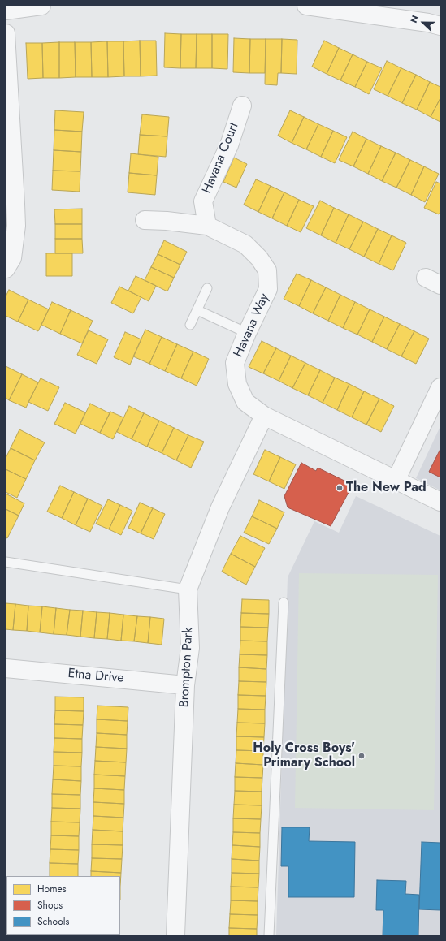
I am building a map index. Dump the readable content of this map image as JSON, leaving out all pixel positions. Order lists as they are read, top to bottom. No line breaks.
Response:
{"streets":{"street":["Havana Court","Havana Way","Brompton Park","Etna Drive"]},"crossings":[["Havana Court","Havana Way"],["Havana Way","Brompton Park"],["Brompton Park","Etna Drive"]],"places":["The New Pad","Holy Cross Boys' Primary School"],"legend":["Homes","Shops","Schools"],"north":"left"}
